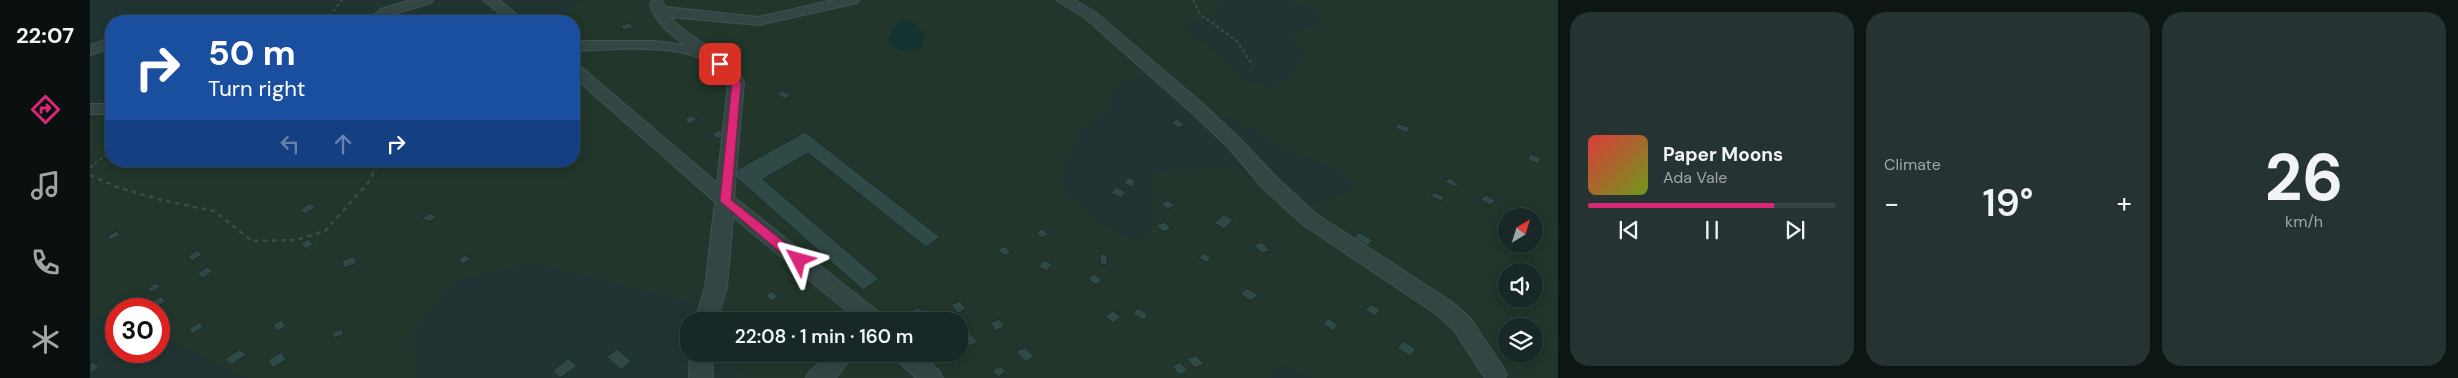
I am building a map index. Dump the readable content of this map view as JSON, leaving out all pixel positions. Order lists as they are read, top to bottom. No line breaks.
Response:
{"north":"top right","page":{"tabs":"22:07","tile":["Climate",["26","km/h"]],"turn":["50 m","Turn right"],"song":["Paper Moons","Ada Vale"],"heat":["−","19°","+"],"limit":"30","trip":"22:08 · 1 min · 160 m"}}
